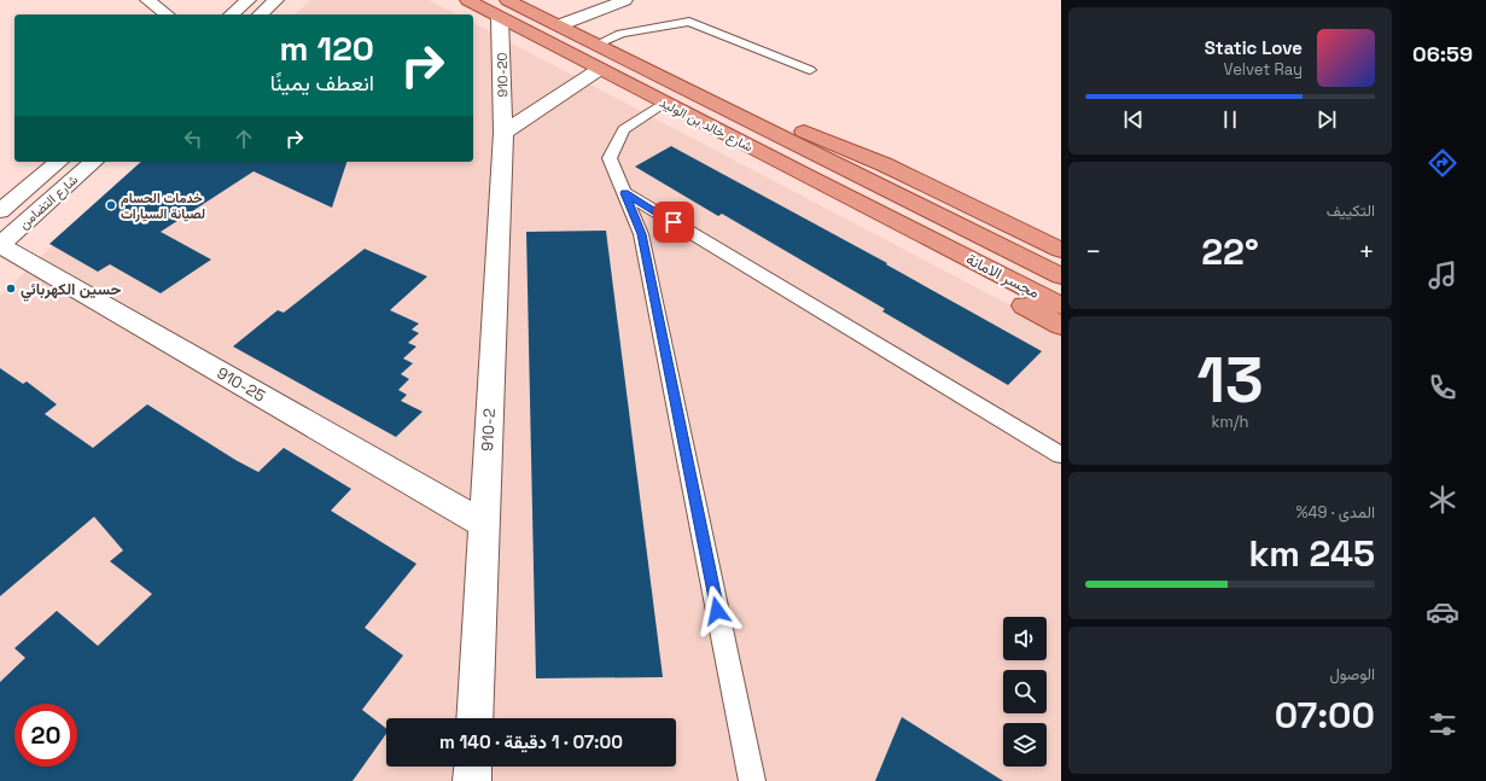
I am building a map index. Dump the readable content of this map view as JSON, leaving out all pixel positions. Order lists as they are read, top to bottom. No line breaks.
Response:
{"streets":{"main road":["شارع خالد بن الوليد","مجسر الامانة"],"street":["910-20","شارع التضامن","910-25","910-2"]},"crossings":[["910-20","شارع خالد بن الوليد"],["910-20","910-2"],["شارع خالد بن الوليد","مجسر الامانة"],["شارع التضامن","910-25"],["910-25","910-2"]],"places":["خدمات الحسام لصيانة السيارات","حسين الكهربائي"],"page":{"tabs":"06:59","turn":["120 m","انعطف يمينًا"],"song":["Static Love","Velvet Ray"],"tile":["التكييف",["13","km/h"],["المدى · 49%","245 km"],["الوصول","07:00"]],"heat":["−","22°","+"],"limit":"20","trip":"07:00 · 1 دقيقة · 140 m"}}
